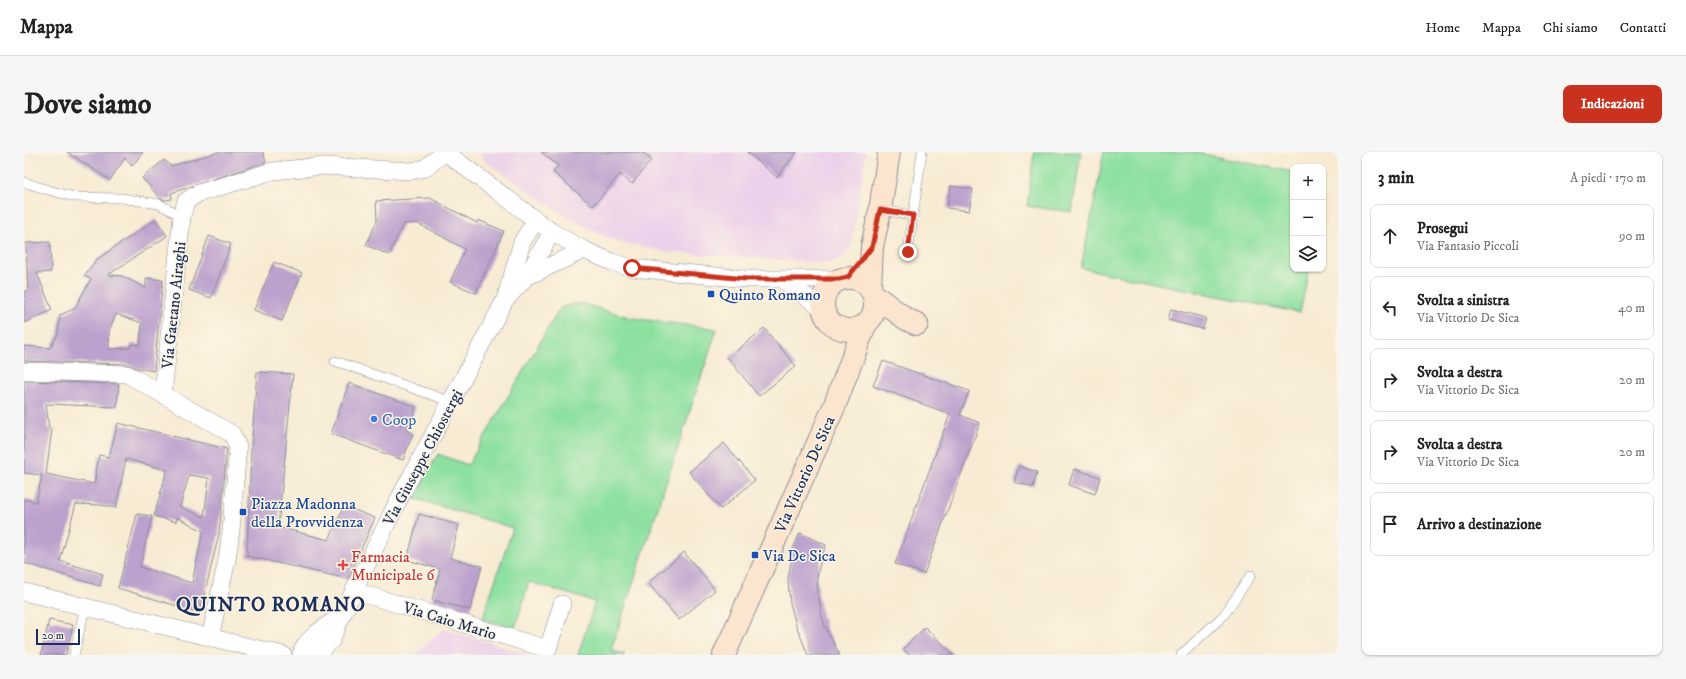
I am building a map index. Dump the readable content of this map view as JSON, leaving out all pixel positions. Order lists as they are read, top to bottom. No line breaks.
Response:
{"streets":{"street":["Via Gaetano Airaghi","Via Giuseppe Chiostergi","Via Vittorio De Sica","Via Caio Mario"]},"crossings":[["Via Giuseppe Chiostergi","Via Caio Mario"]],"districts":["QUINTO ROMANO"],"places":{"transit":["Quinto Romano","Piazza Madonna della Provvidenza","Via De Sica"],"other":["Coop"],"health":["Farmacia Municipale 6"]},"scale_bar":"20 m","page":{"header":"Mappa","nav":["Home","Mappa","Chi siamo","Contatti"],"buttons":"Indicazioni","title":"Dove siamo","heading":["3 min","A piedi · 170 m"],"map_buttons":["+","−"],"list":[["Prosegui","Via Fantasio Piccoli","90 m"],["Svolta a sinistra","Via Vittorio De Sica","40 m"],["Svolta a destra","Via Vittorio De Sica","20 m"],["Svolta a destra","Via Vittorio De Sica","20 m"],"Arrivo a destinazione"],"scale":"20 m"}}
